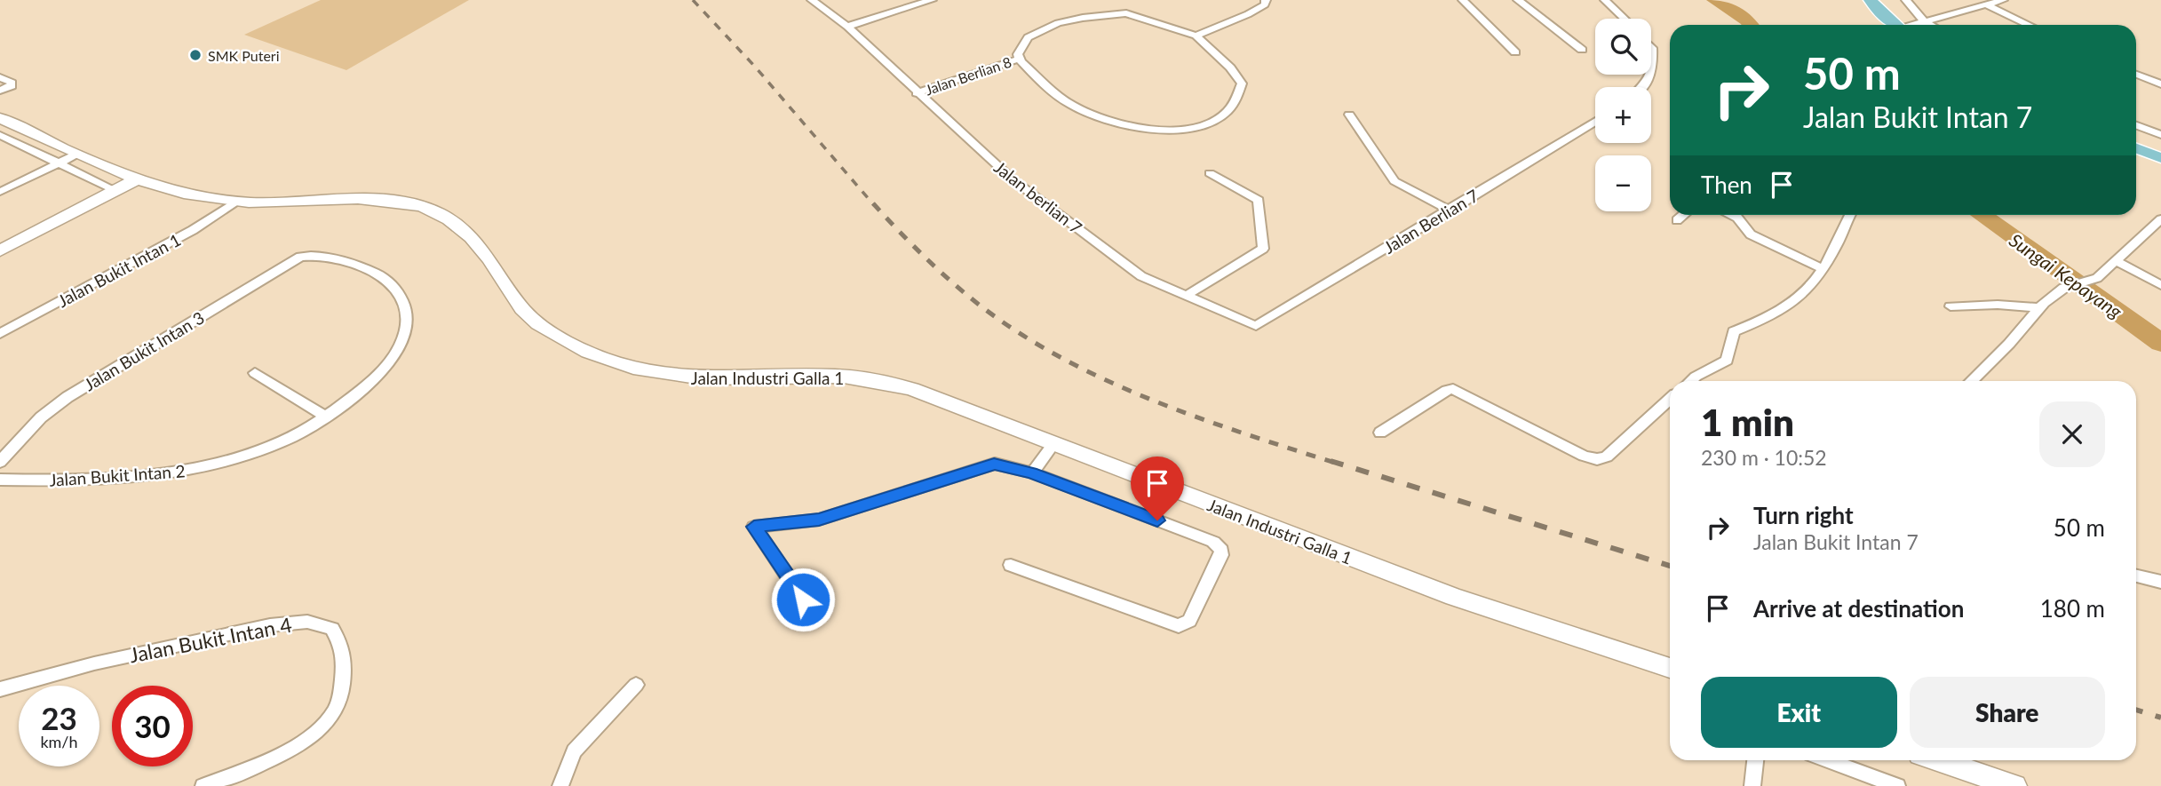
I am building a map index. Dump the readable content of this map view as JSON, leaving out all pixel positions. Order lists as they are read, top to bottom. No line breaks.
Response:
{"streets":{"main road":["Jalan Industri Galla 1"],"street":["Jalan Berlian 8","Jalan berlian 7","Jalan Berlian 7","Jalan Bukit Intan 1","Jalan Bukit Intan 3","Jalan Bukit Intan 2","Jalan Bukit Intan 4"]},"crossings":[["Jalan Berlian 8","Jalan berlian 7"],["Jalan berlian 7","Jalan Berlian 7"],["Jalan Bukit Intan 1","Jalan Industri Galla 1"],["Jalan Bukit Intan 3","Jalan Bukit Intan 2"]],"water":["Sungai Kepayang"],"places":["SMK Puteri"],"page":{"map_buttons":["+","−"],"turn":["50 m","Jalan Bukit Intan 7"],"then":"Then","heading":["1 min","230 m · 10:52"],"list":[{"name":"Turn right","note":"Jalan Bukit Intan 7","value":"50 m"},{"name":"Arrive at destination","value":"180 m"}],"buttons":["Exit","Share"],"speed":"23 km/h","limit":"30"}}
